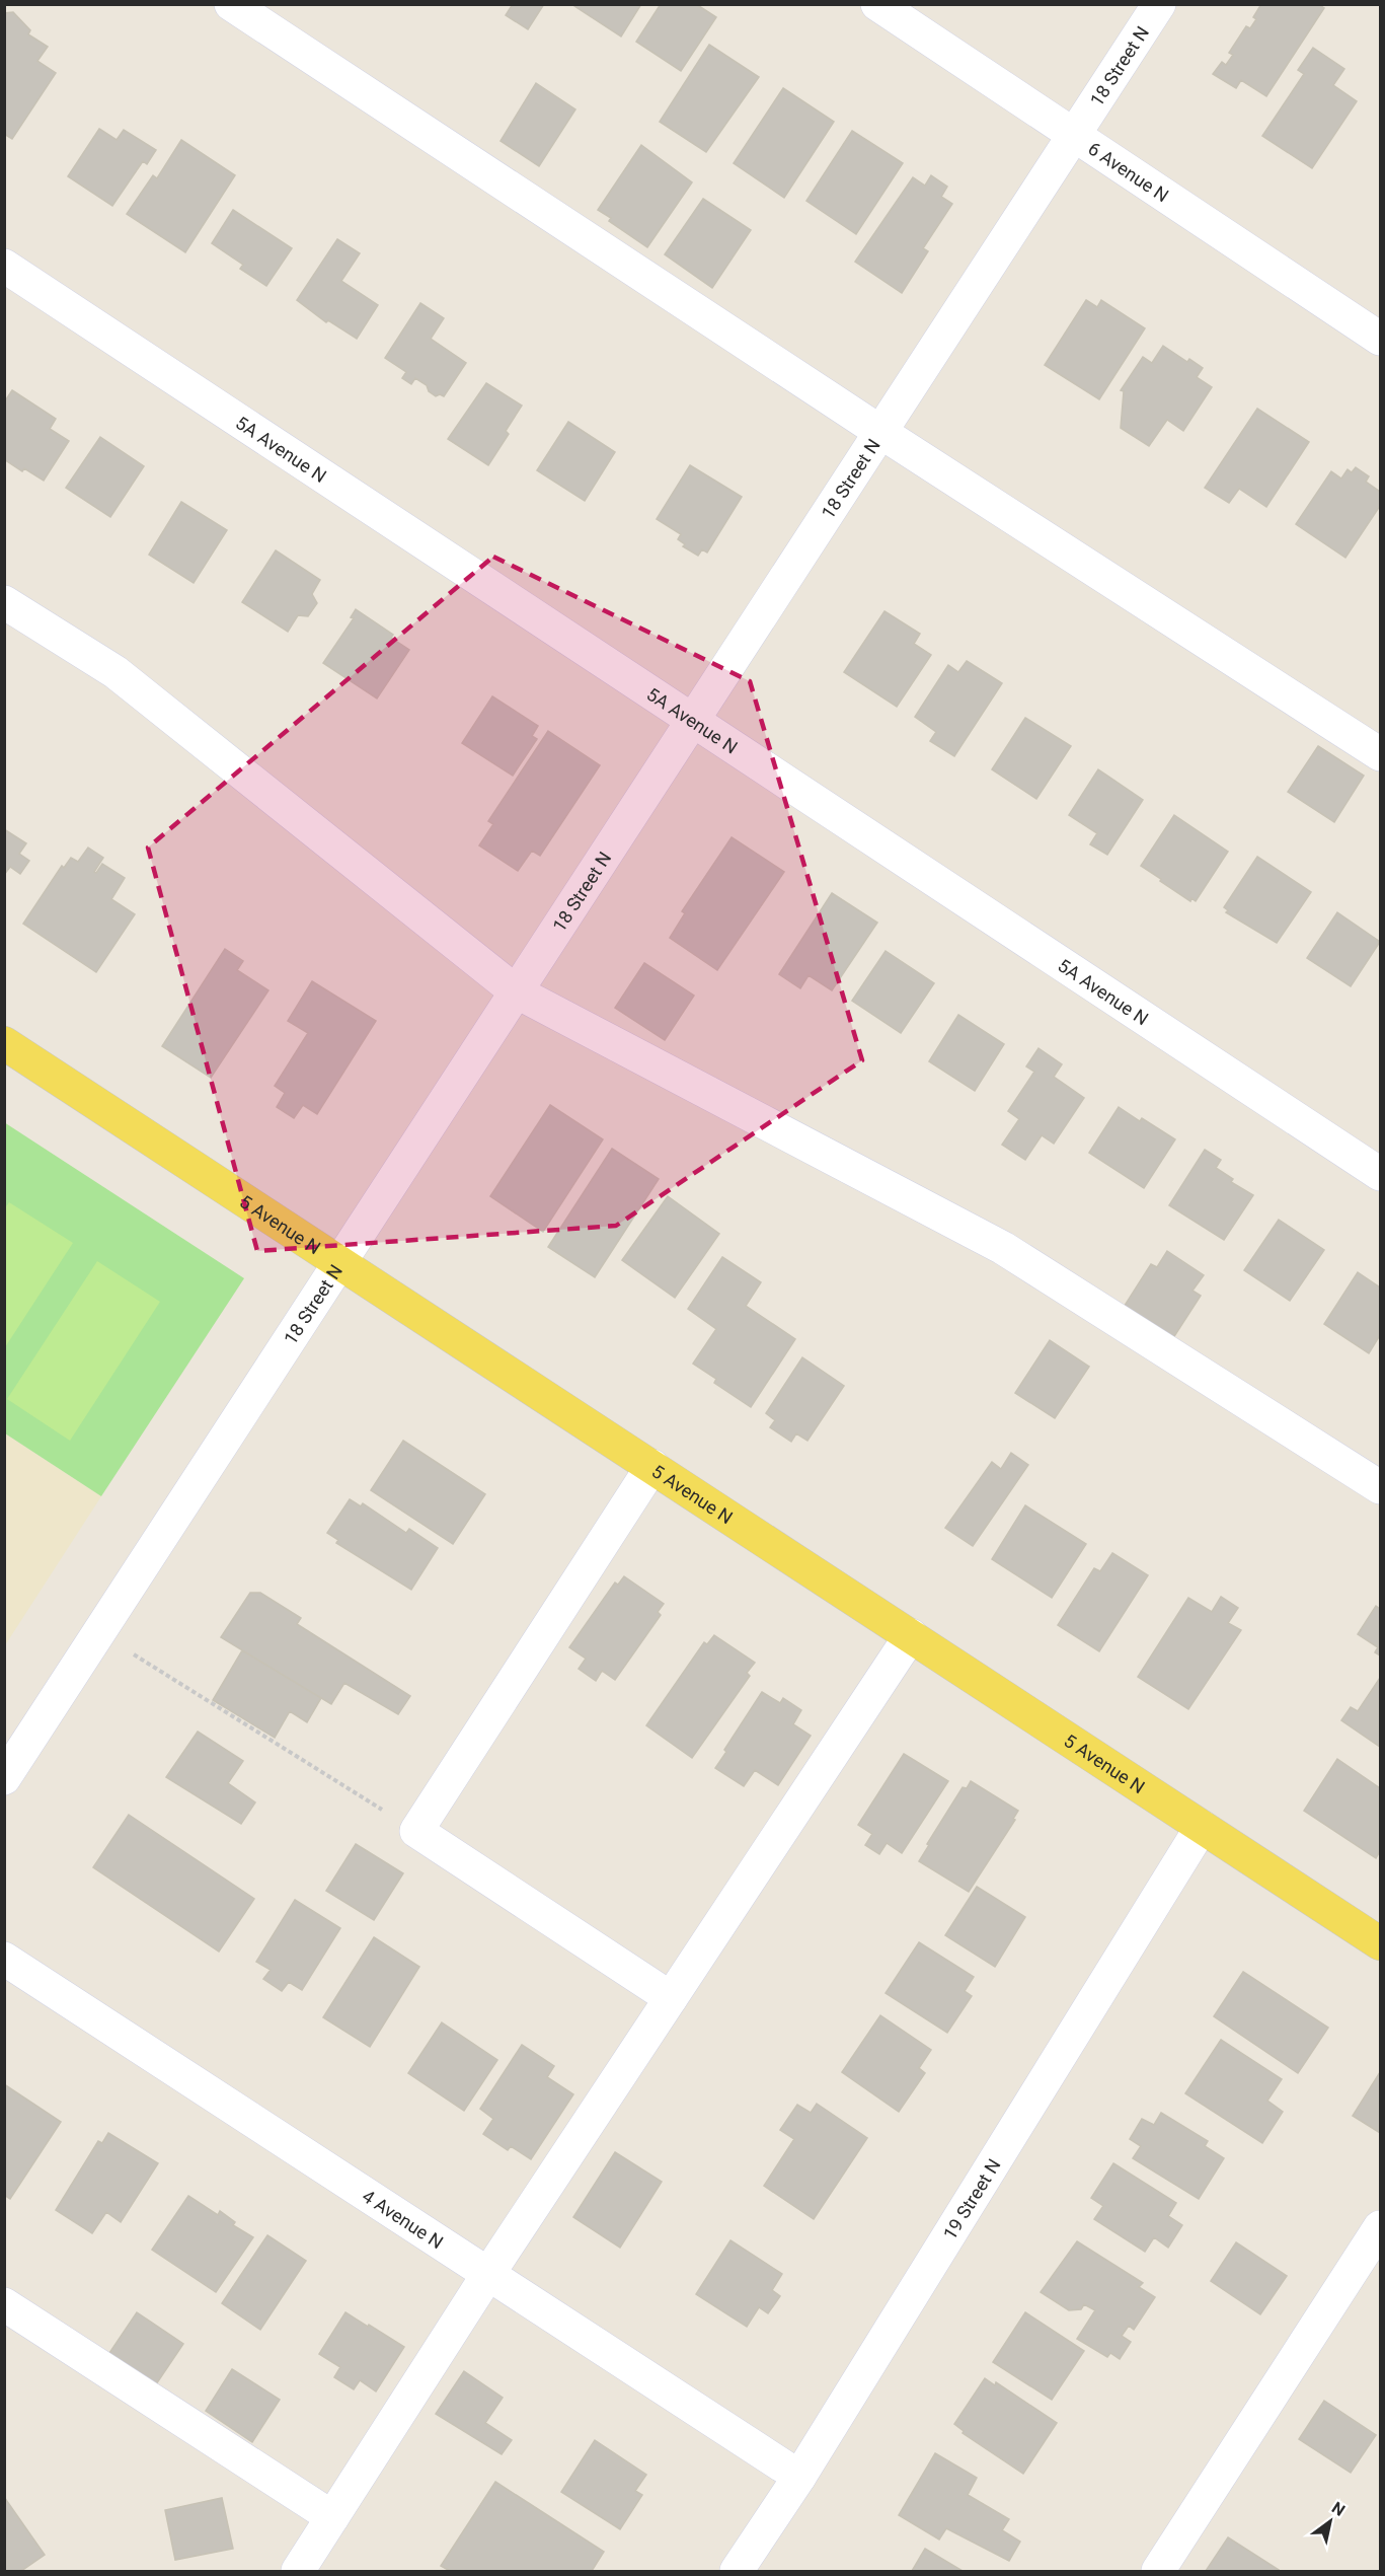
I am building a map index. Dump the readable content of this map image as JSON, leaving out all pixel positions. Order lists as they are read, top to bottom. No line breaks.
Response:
{"streets":{"main road":["5 Avenue N"],"street":["18 Street N","6 Avenue N","5A Avenue N","19 Street N","4 Avenue N"]},"crossings":[["18 Street N","6 Avenue N"],["18 Street N","5A Avenue N"],["18 Street N","5 Avenue N"],["5 Avenue N","19 Street N"],["19 Street N","4 Avenue N"]],"north":"top right"}
